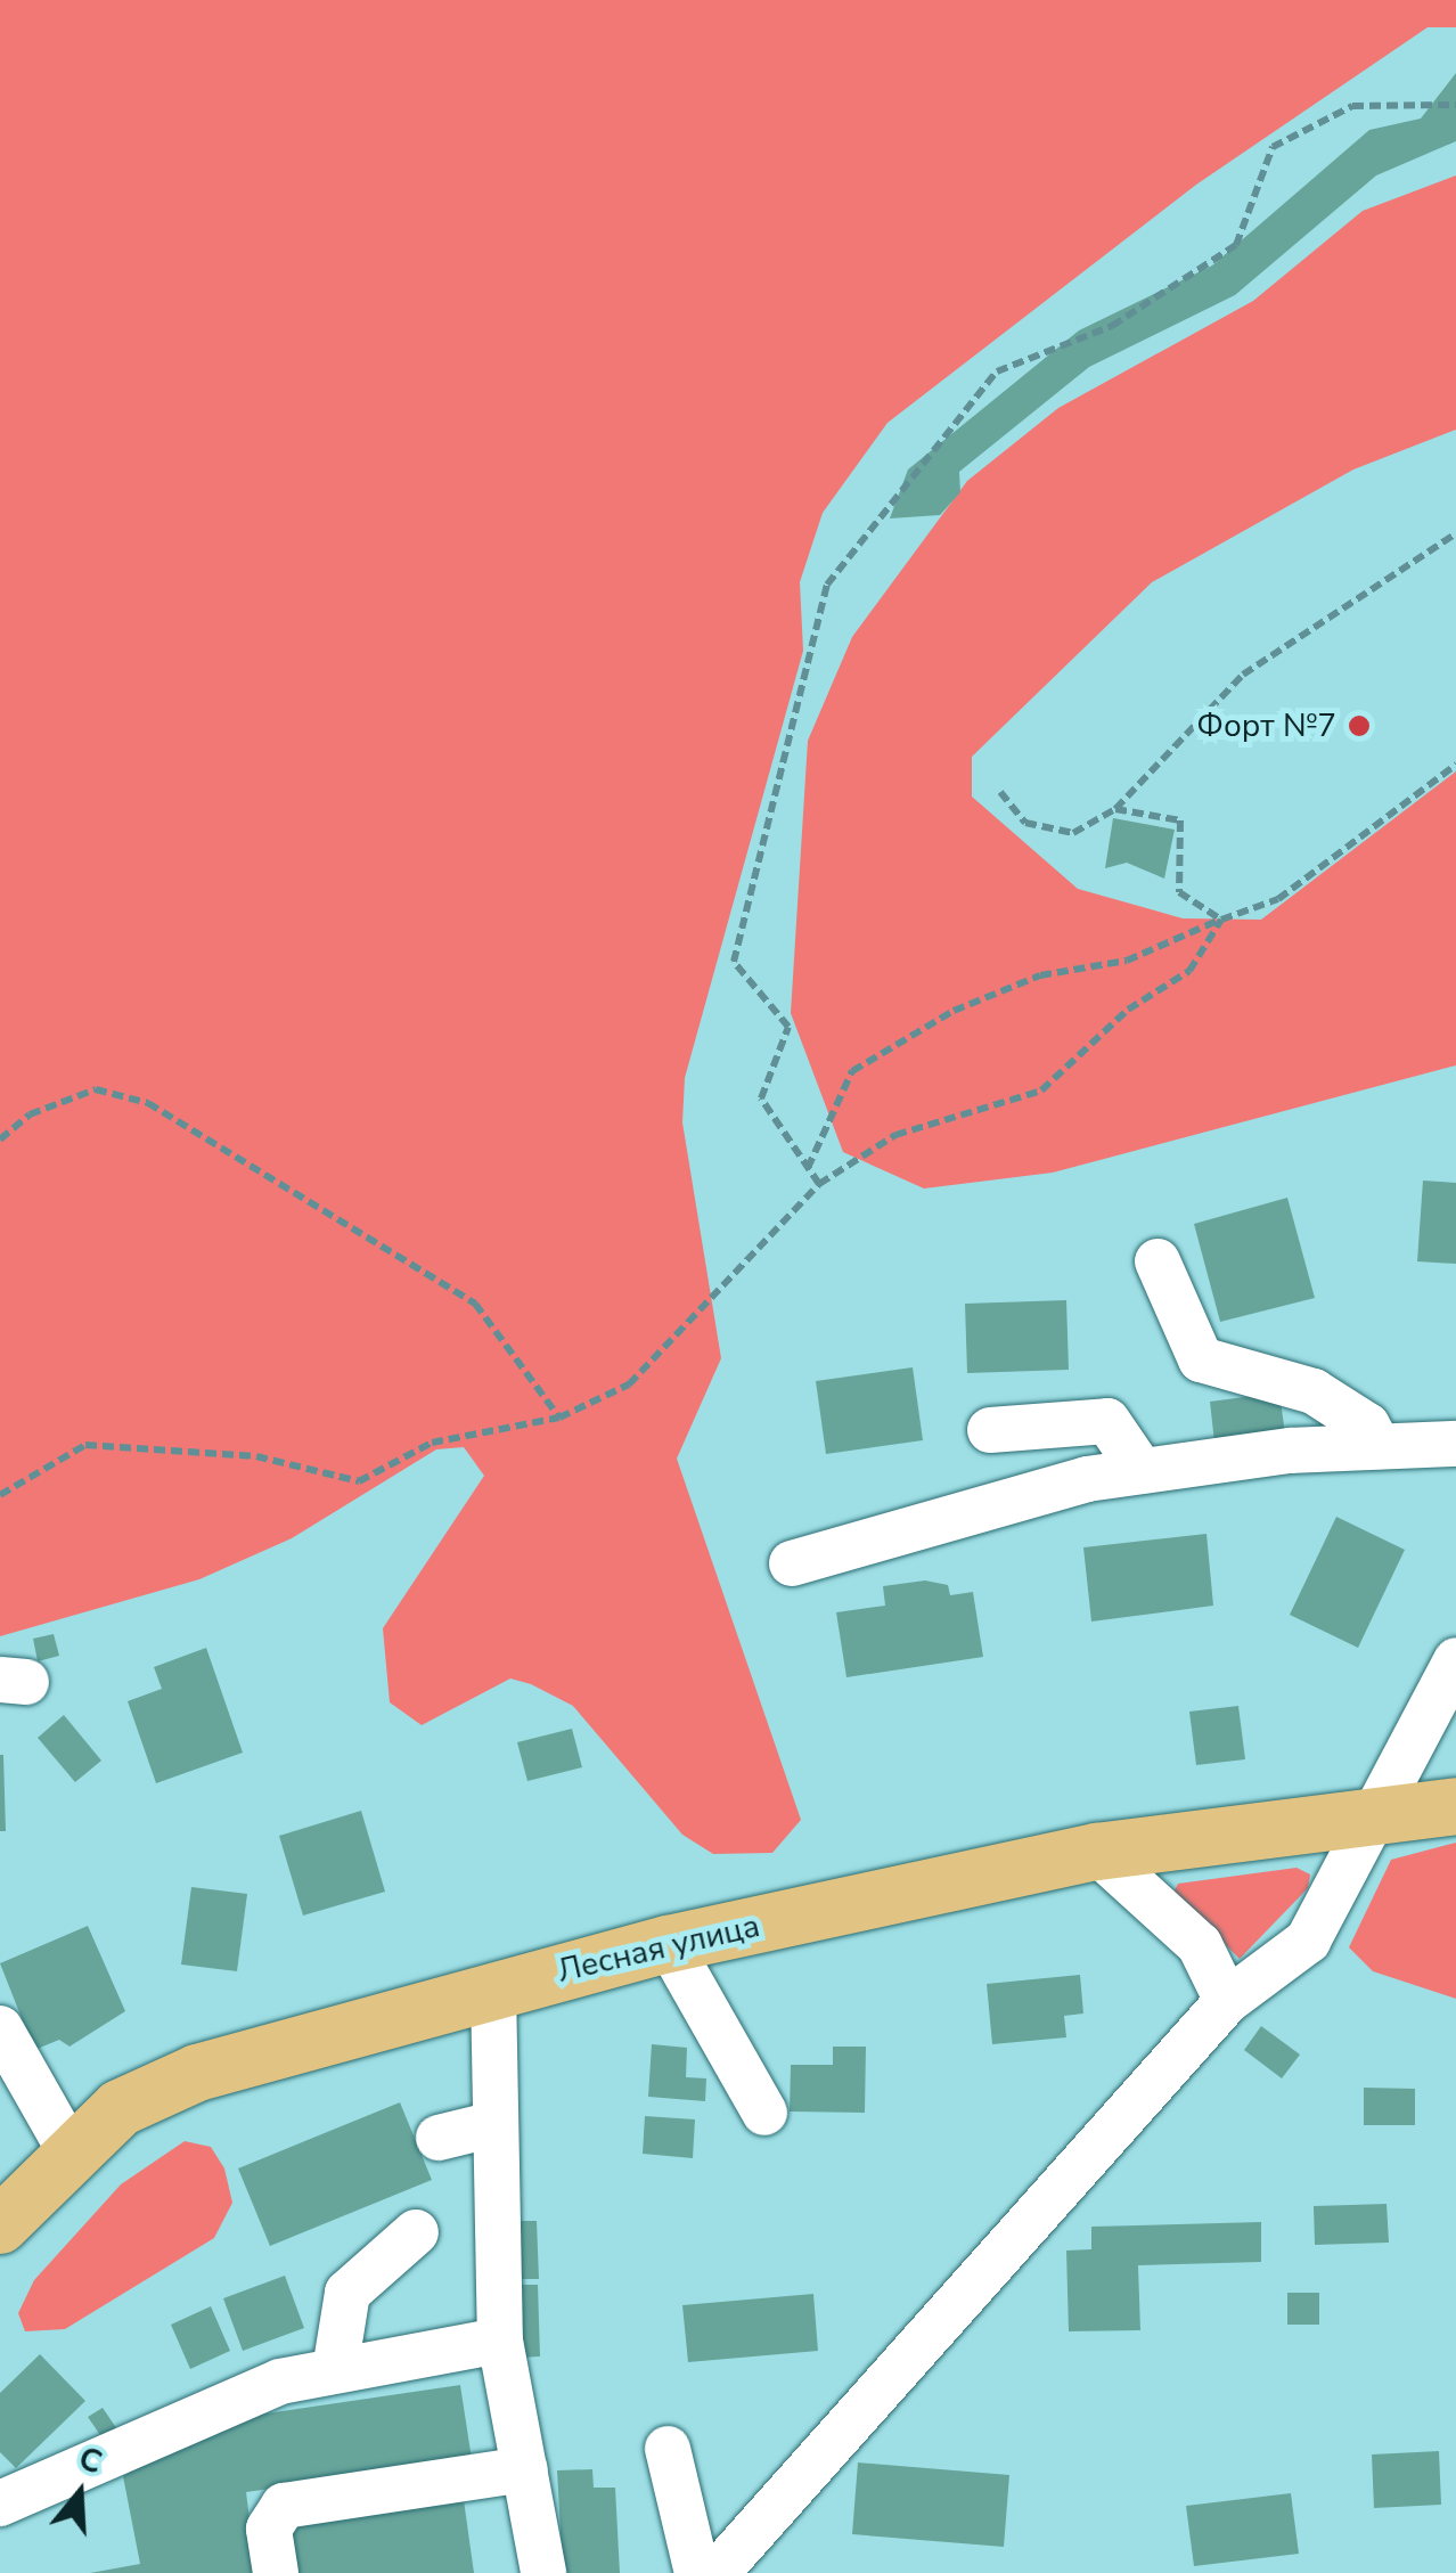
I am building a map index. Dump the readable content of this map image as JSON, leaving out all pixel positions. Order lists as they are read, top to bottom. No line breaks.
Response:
{"streets":{"main road":["Лесная улица"]},"places":["Форт №7"],"north":"top"}
